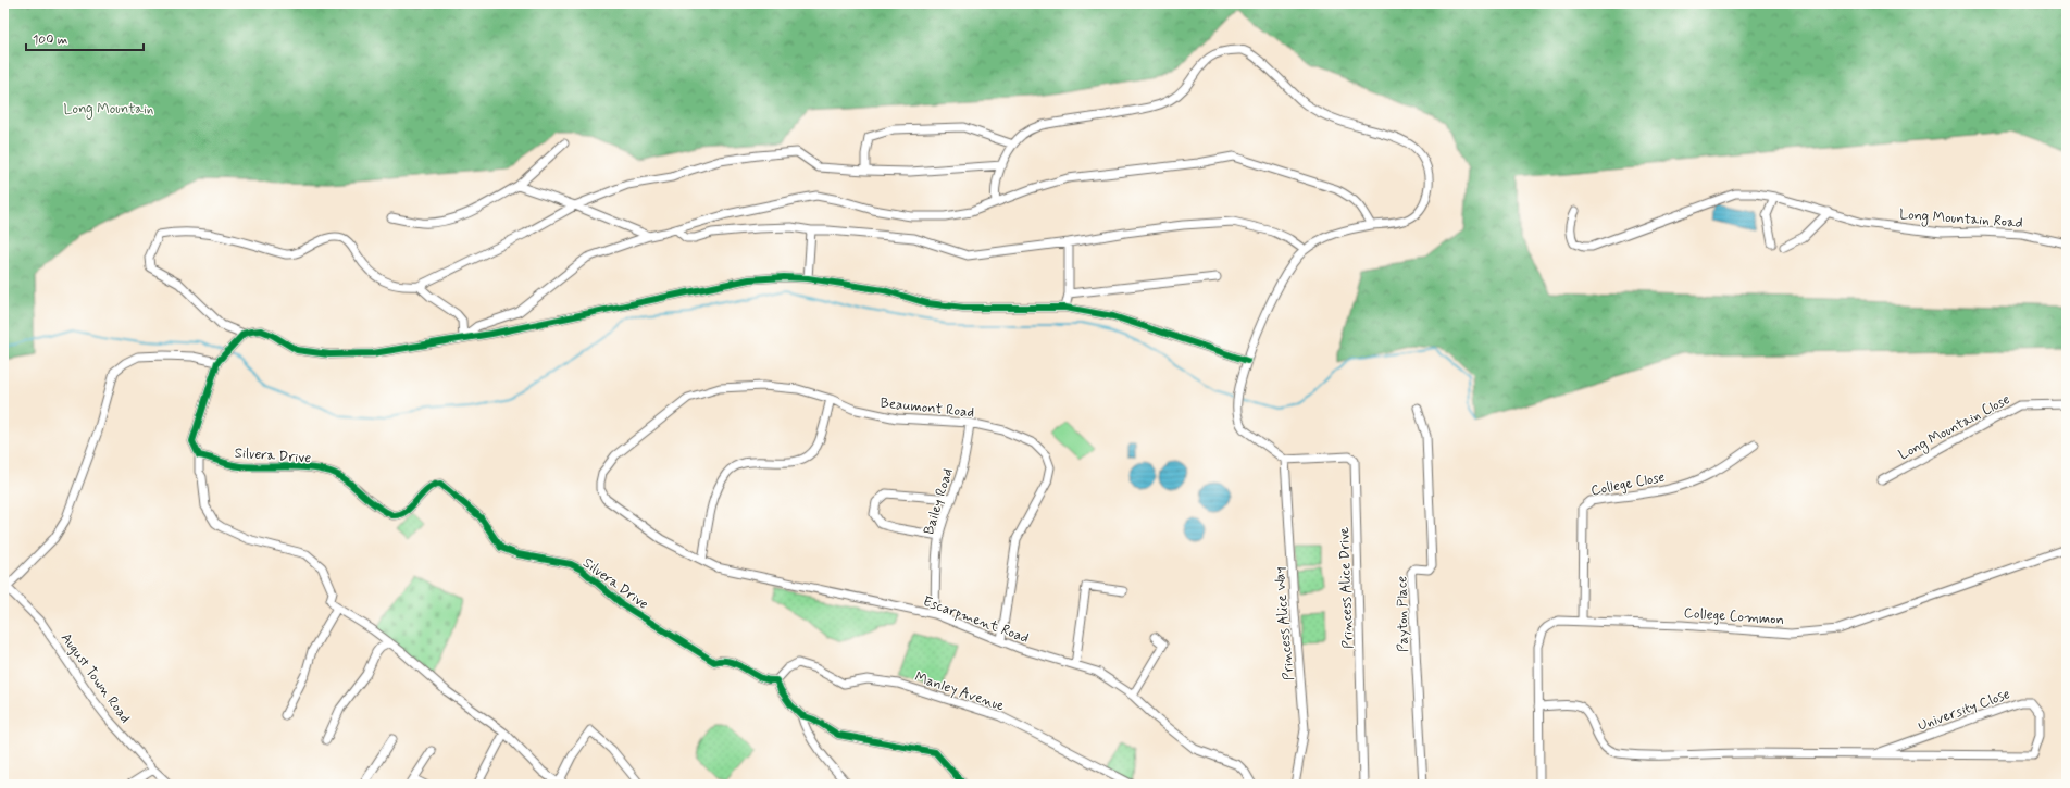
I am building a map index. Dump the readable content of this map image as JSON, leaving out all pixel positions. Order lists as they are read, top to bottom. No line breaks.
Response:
{"streets":{"street":["Long Mountain Road","Beaumont Road","Long Mountain Close","Silvera Drive","College Close","Bailey Road","Princess Alice Drive","Payton Place","College Common","Escarpment Road","Princess Alice Way","August Town Road","Manley Avenue","University Close"]},"crossings":[["Beaumont Road","Bailey Road"],["Beaumont Road","Escarpment Road"],["Silvera Drive","Manley Avenue"],["College Close","College Common"],["Bailey Road","Escarpment Road"],["Princess Alice Drive","Princess Alice Way"],["College Common","University Close"]],"parks":["Long Mountain"],"scale_bar":"100 m"}
